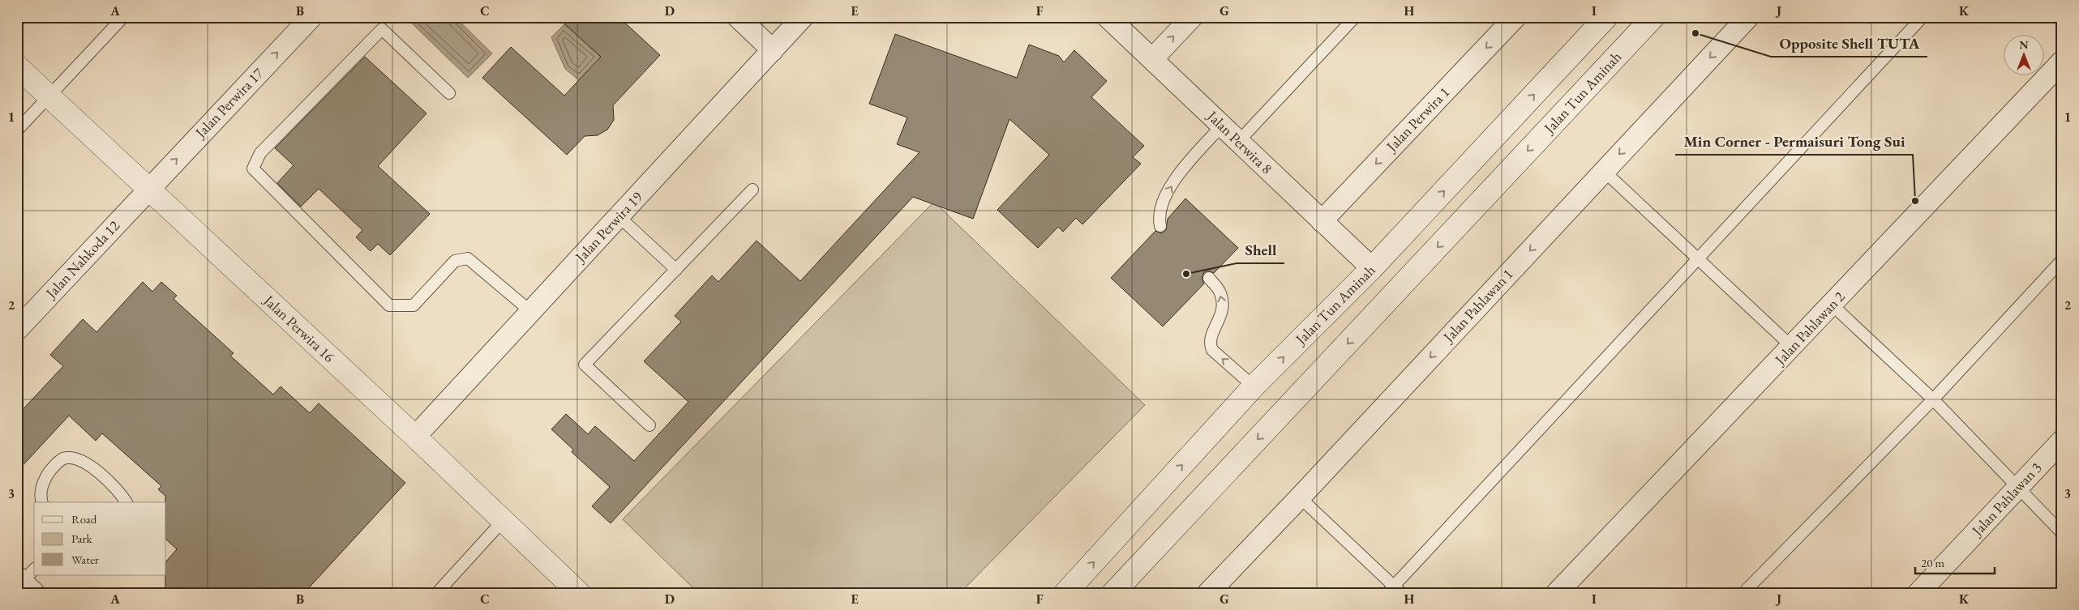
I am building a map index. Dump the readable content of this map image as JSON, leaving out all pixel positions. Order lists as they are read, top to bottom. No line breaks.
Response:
{"streets":{"main road":["Jalan Tun Aminah","Jalan Perwira 16"],"street":["Jalan Perwira 17","Jalan Perwira 1","Jalan Perwira 8","Jalan Perwira 19","Jalan Nahkoda 12","Jalan Pahlawan 1","Jalan Pahlawan 2","Jalan Pahlawan 3"]},"crossings":[["Jalan Tun Aminah","Jalan Perwira 8"],["Jalan Perwira 17","Jalan Nahkoda 12"],["Jalan Perwira 17","Jalan Perwira 16"],["Jalan Perwira 1","Jalan Perwira 8"],["Jalan Perwira 19","Jalan Perwira 16"],["Jalan Nahkoda 12","Jalan Perwira 16"]],"one_way":["Jalan Perwira 17","Jalan Perwira 1","Jalan Pahlawan 1"],"places":["Opposite Shell TUTA","Min Corner - Permaisuri Tong Sui","Shell"],"legend":["Road","Park","Water"],"scale_bar":"20 m","north":"top","grid":{"columns":["A","B","C","D","E","F","G","H","I","J","K"],"rows":["1","2","3"]}}
